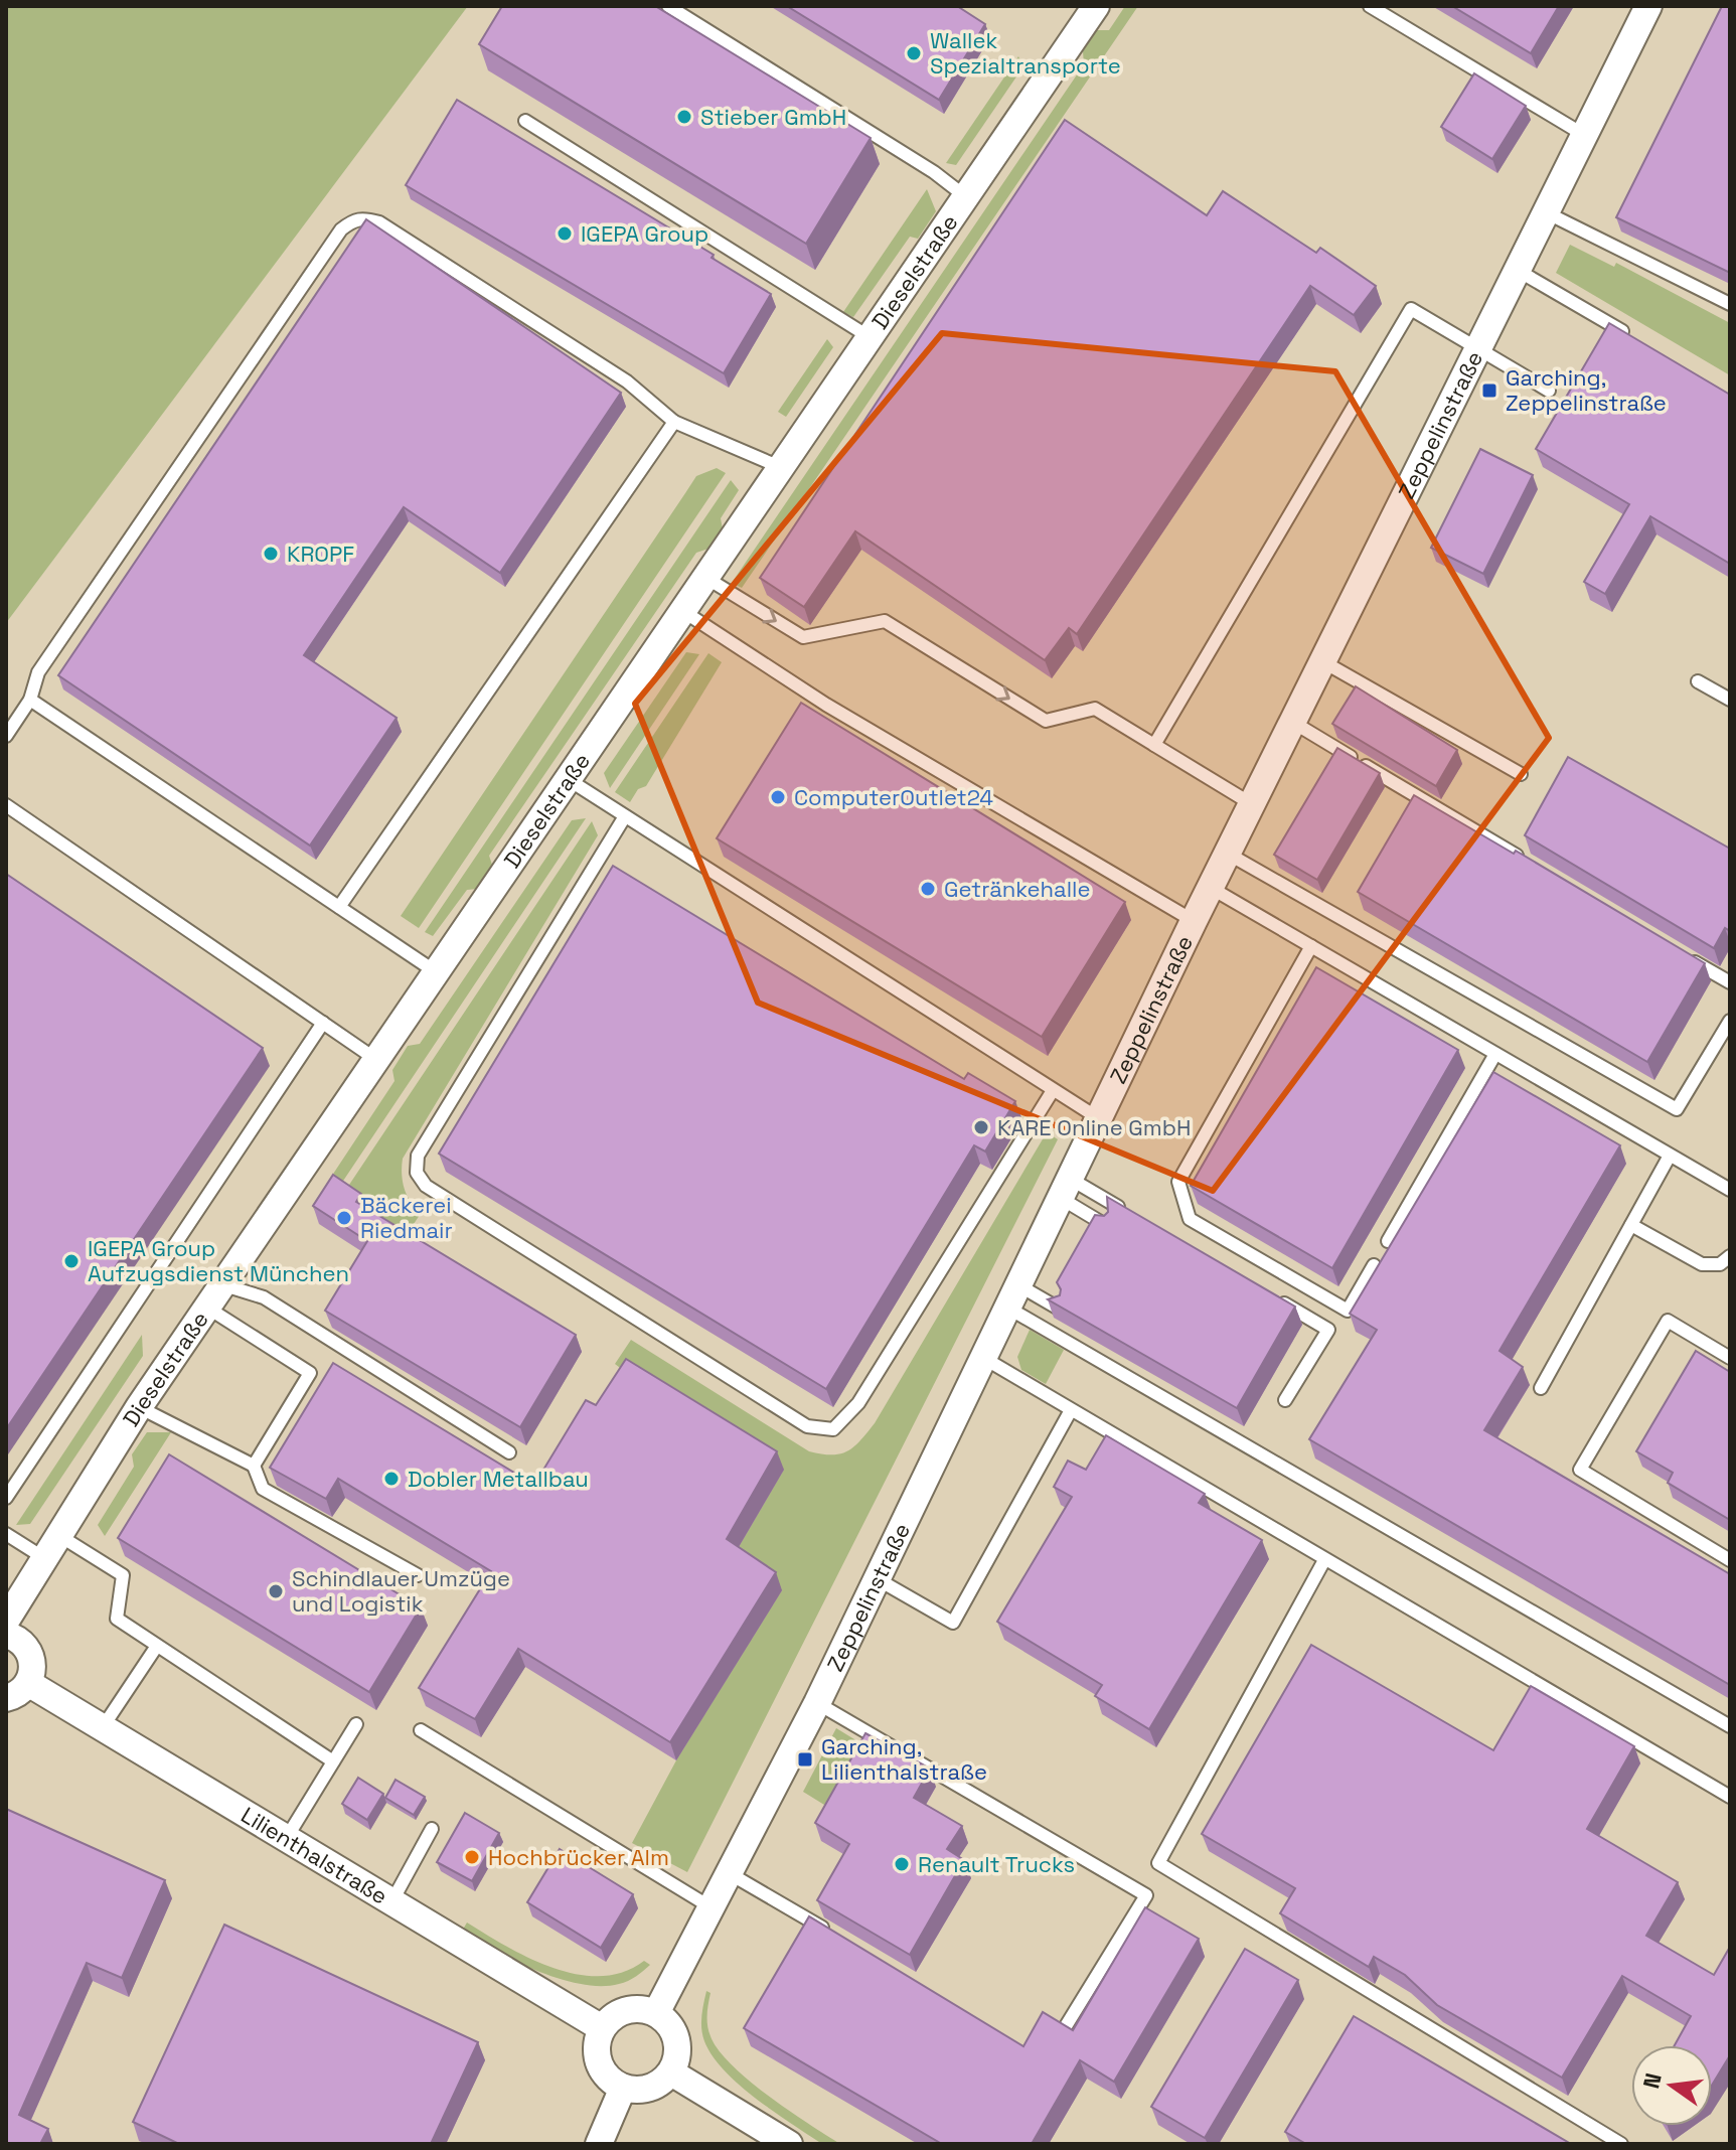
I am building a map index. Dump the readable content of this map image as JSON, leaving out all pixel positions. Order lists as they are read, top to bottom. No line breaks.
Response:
{"streets":{"street":["Dieselstraße","Zeppelinstraße","Lilienthalstraße"]},"crossings":[["Zeppelinstraße","Lilienthalstraße"]],"places":{"other":["Wallek Spezialtransporte","Stieber GmbH","IGEPA Group","KROPF","ComputerOutlet24","Getränkehalle","KARE Online GmbH","Bäckerei Riedmair","IGEPA Group Aufzugsdienst München","Dobler Metallbau","Schindlauer Umzüge und Logistik","Hochbrücker Alm","Renault Trucks"],"transit":["Garching, Zeppelinstraße","Garching, Lilienthalstraße"]},"north":"left"}
